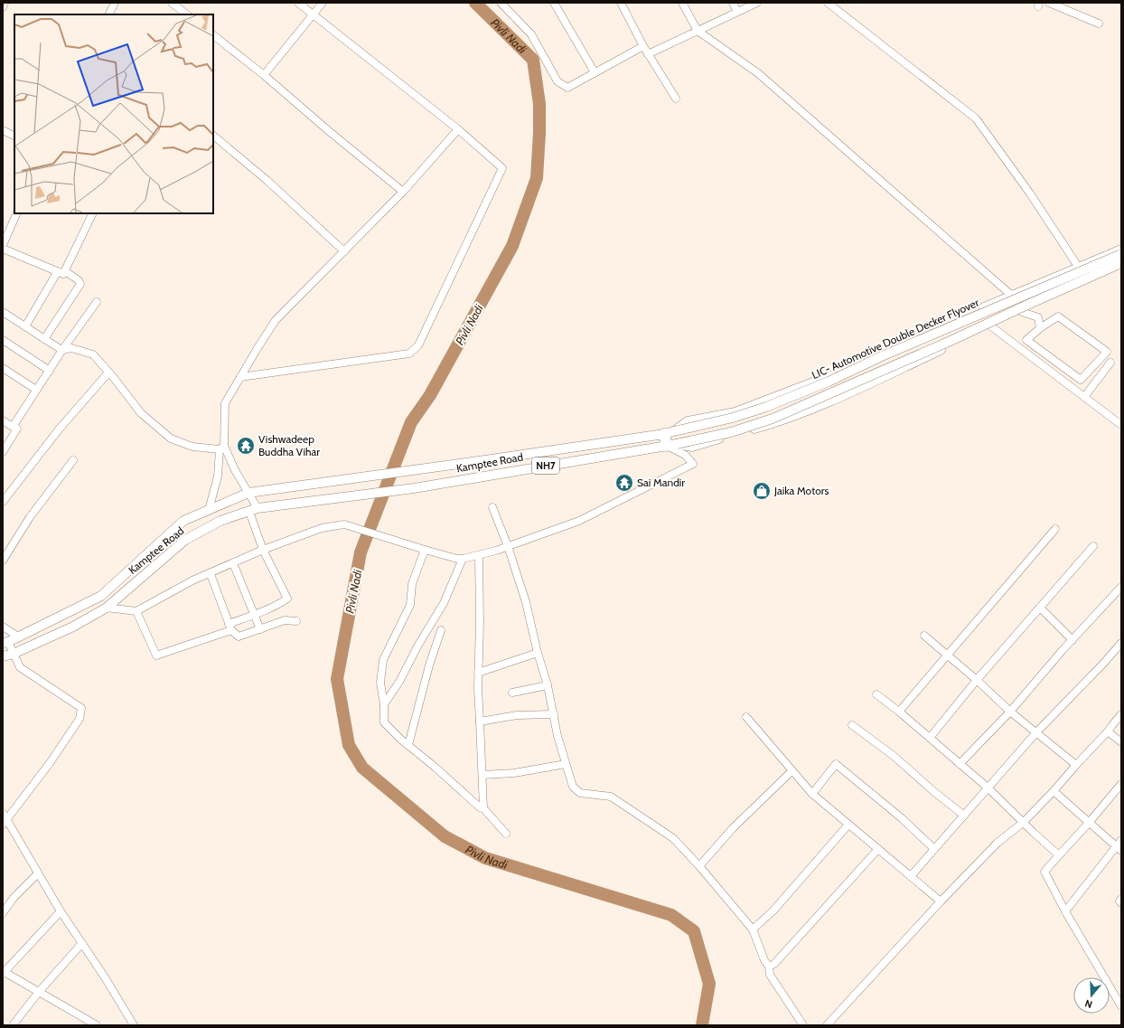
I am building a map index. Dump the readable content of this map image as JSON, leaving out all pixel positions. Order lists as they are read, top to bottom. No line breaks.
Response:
{"streets":{"main road":["LIC- Automotive Double Decker Flyover","Kamptee Road","NH7"]},"water":["Pivli Nadi"],"places":{"temple":["Vishwadeep Buddha Vihar","Sai Mandir"],"shop":["Jaika Motors"]},"north":"bottom"}
